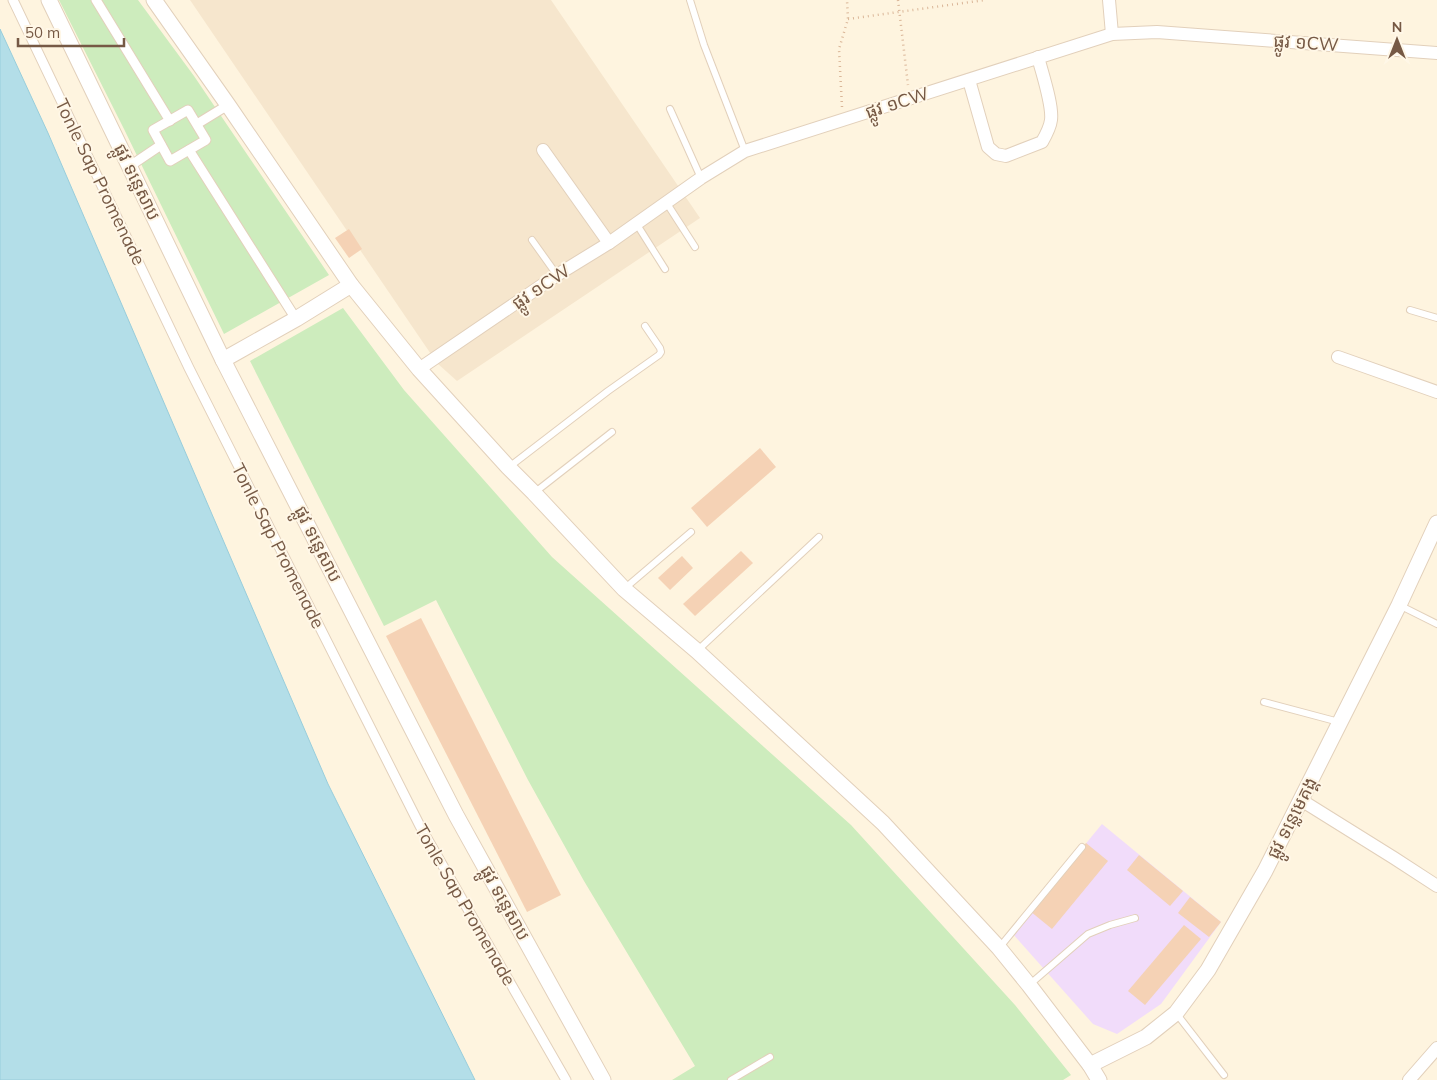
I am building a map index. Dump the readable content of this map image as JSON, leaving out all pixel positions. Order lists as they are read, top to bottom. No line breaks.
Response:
{"streets":{"street":["ផ្លូវ ១CW","Tonle Sap Promenade","ផ្លូវ ទន្លេសាប","ផ្លូវ ទន្លេមេគង្គ"]},"scale_bar":"50 m","north":"top"}
